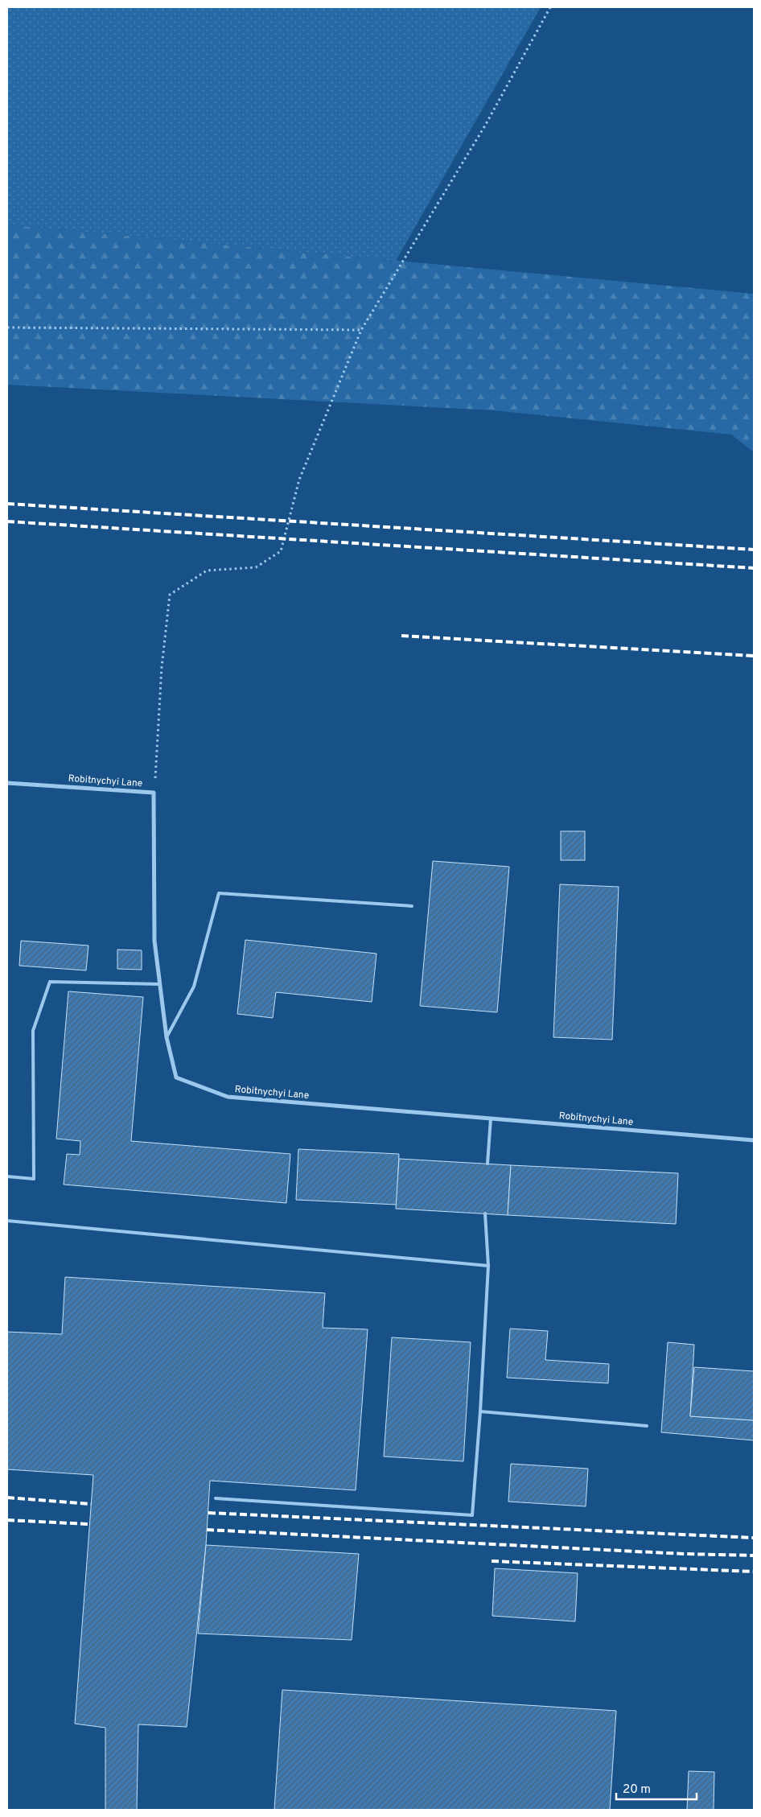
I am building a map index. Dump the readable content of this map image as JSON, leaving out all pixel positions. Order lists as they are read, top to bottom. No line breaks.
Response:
{"streets":{"street":["Robitnychyi Lane"]},"scale_bar":"20 m"}
